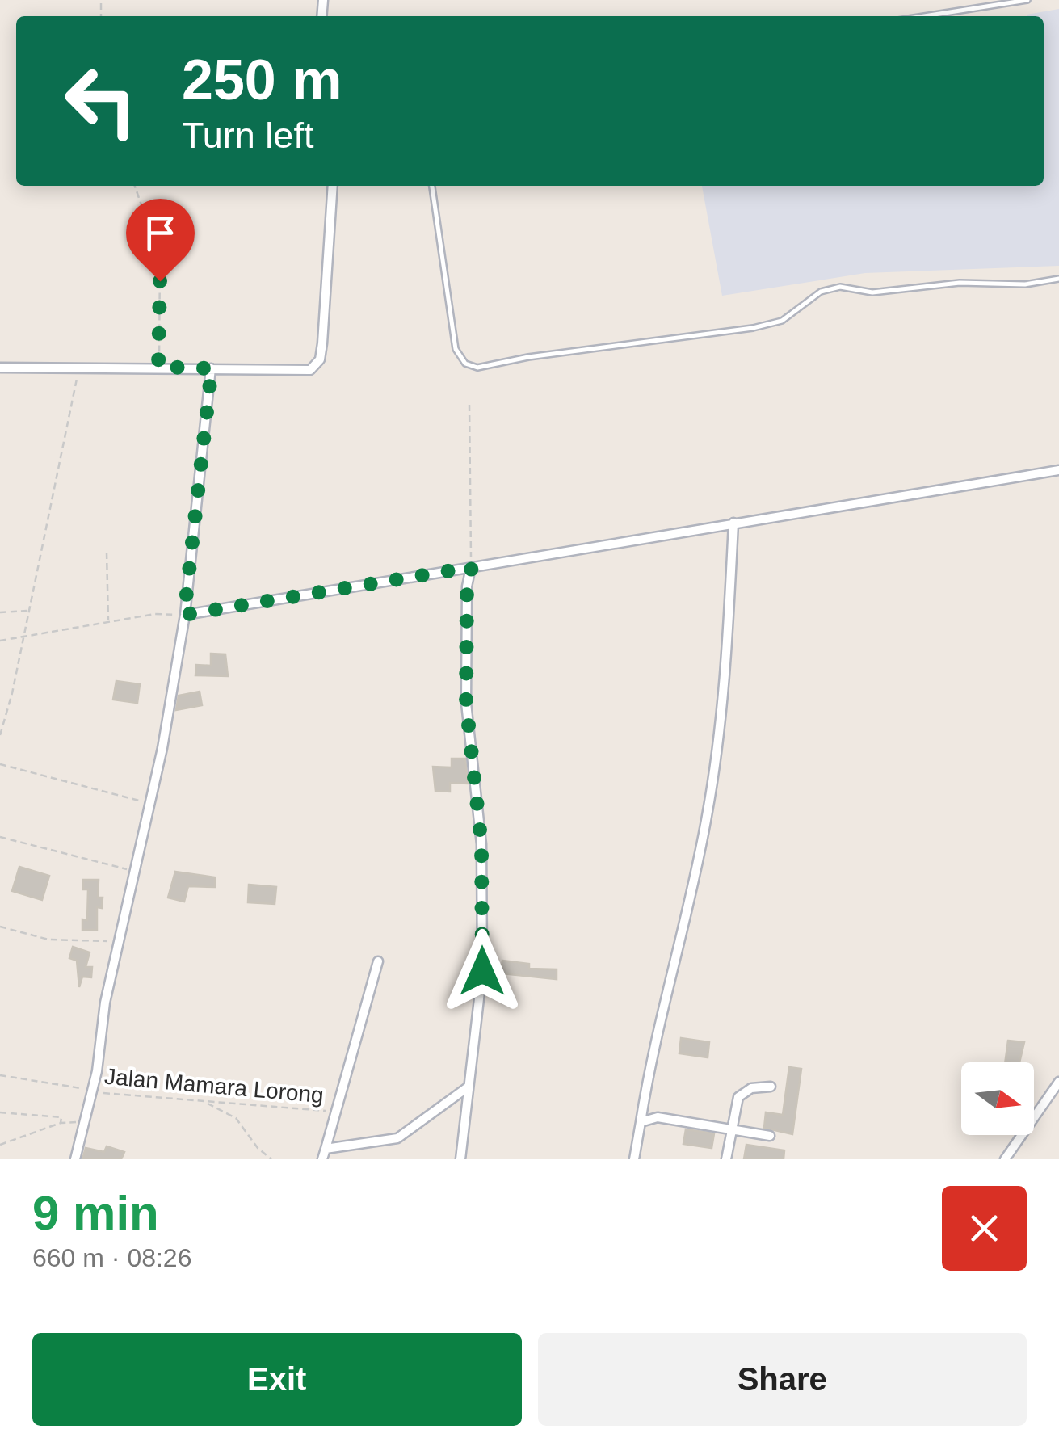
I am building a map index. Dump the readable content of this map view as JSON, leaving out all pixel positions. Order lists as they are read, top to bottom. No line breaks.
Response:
{"streets":{"path":["Jalan Mamara Lorong"]},"north":"right","page":{"turn":["250 m","Turn left"],"heading":["9 min","660 m · 08:26"],"buttons":["Exit","Share"]}}
